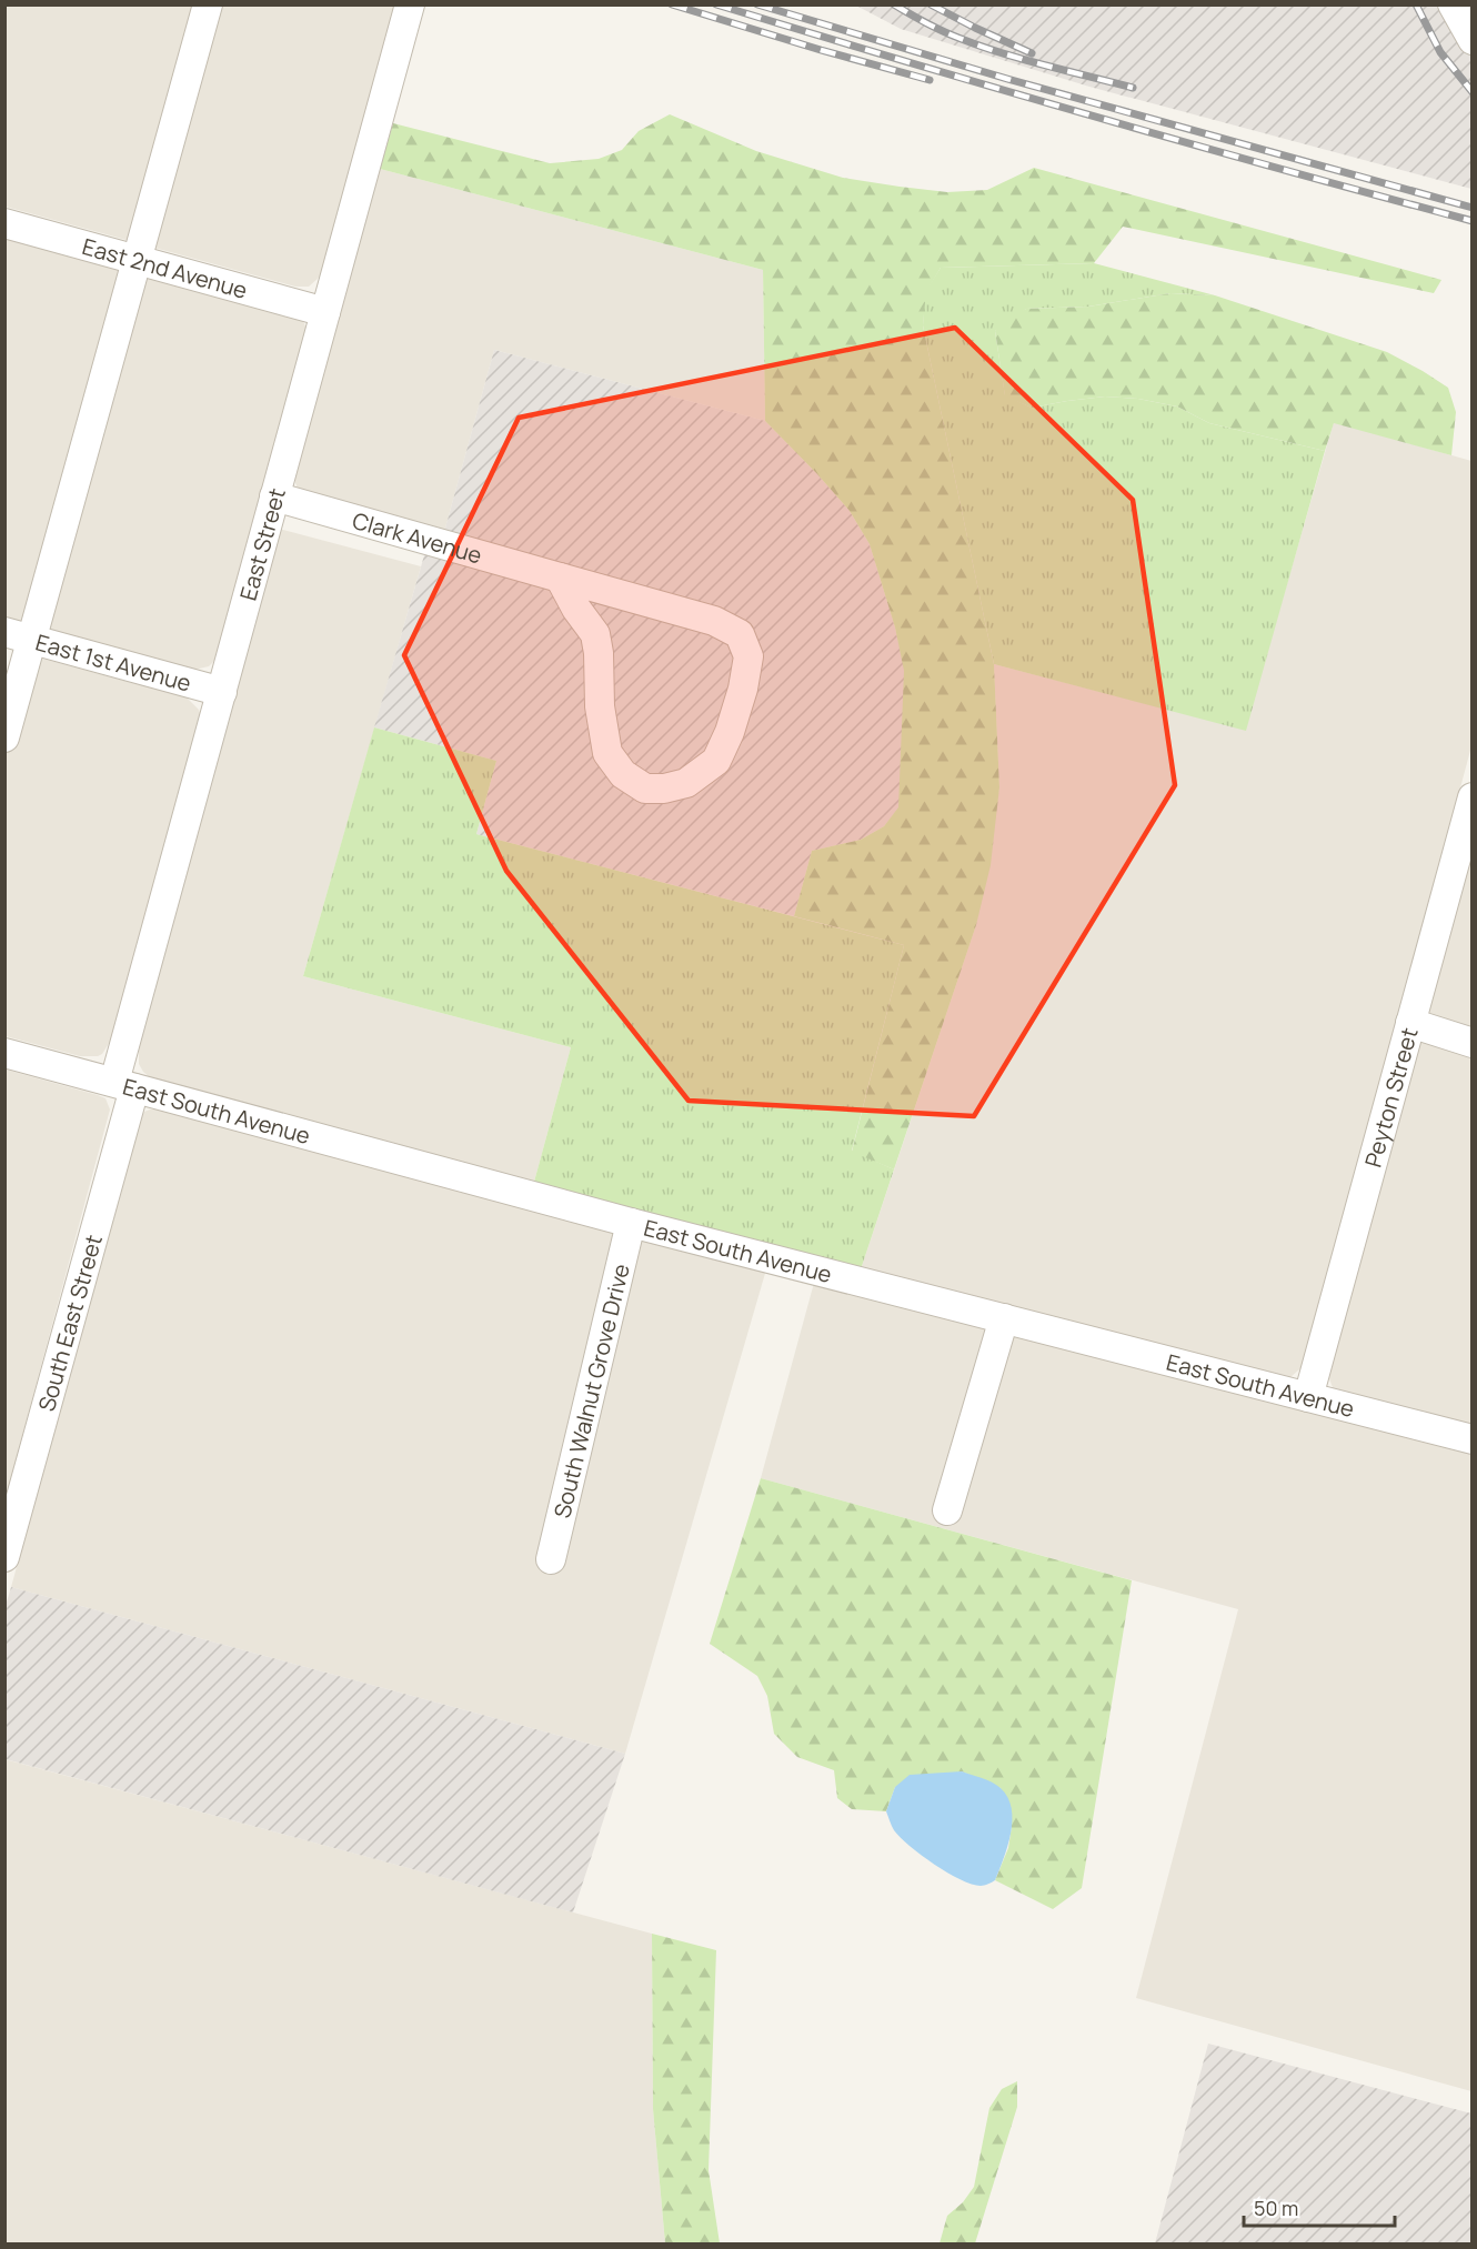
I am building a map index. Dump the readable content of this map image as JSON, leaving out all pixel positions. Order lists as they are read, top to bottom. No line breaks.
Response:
{"streets":{"street":["East 2nd Avenue","Clark Avenue","East Street","East 1st Avenue","Peyton Street","East South Avenue","South East Street","South Walnut Grove Drive"]},"crossings":[["East 2nd Avenue","East Street"],["Clark Avenue","East Street"],["East Street","East 1st Avenue"],["East Street","East South Avenue"],["East Street","South East Street"],["Peyton Street","East South Avenue"],["East South Avenue","South East Street"],["East South Avenue","South Walnut Grove Drive"]],"scale_bar":"50 m"}
